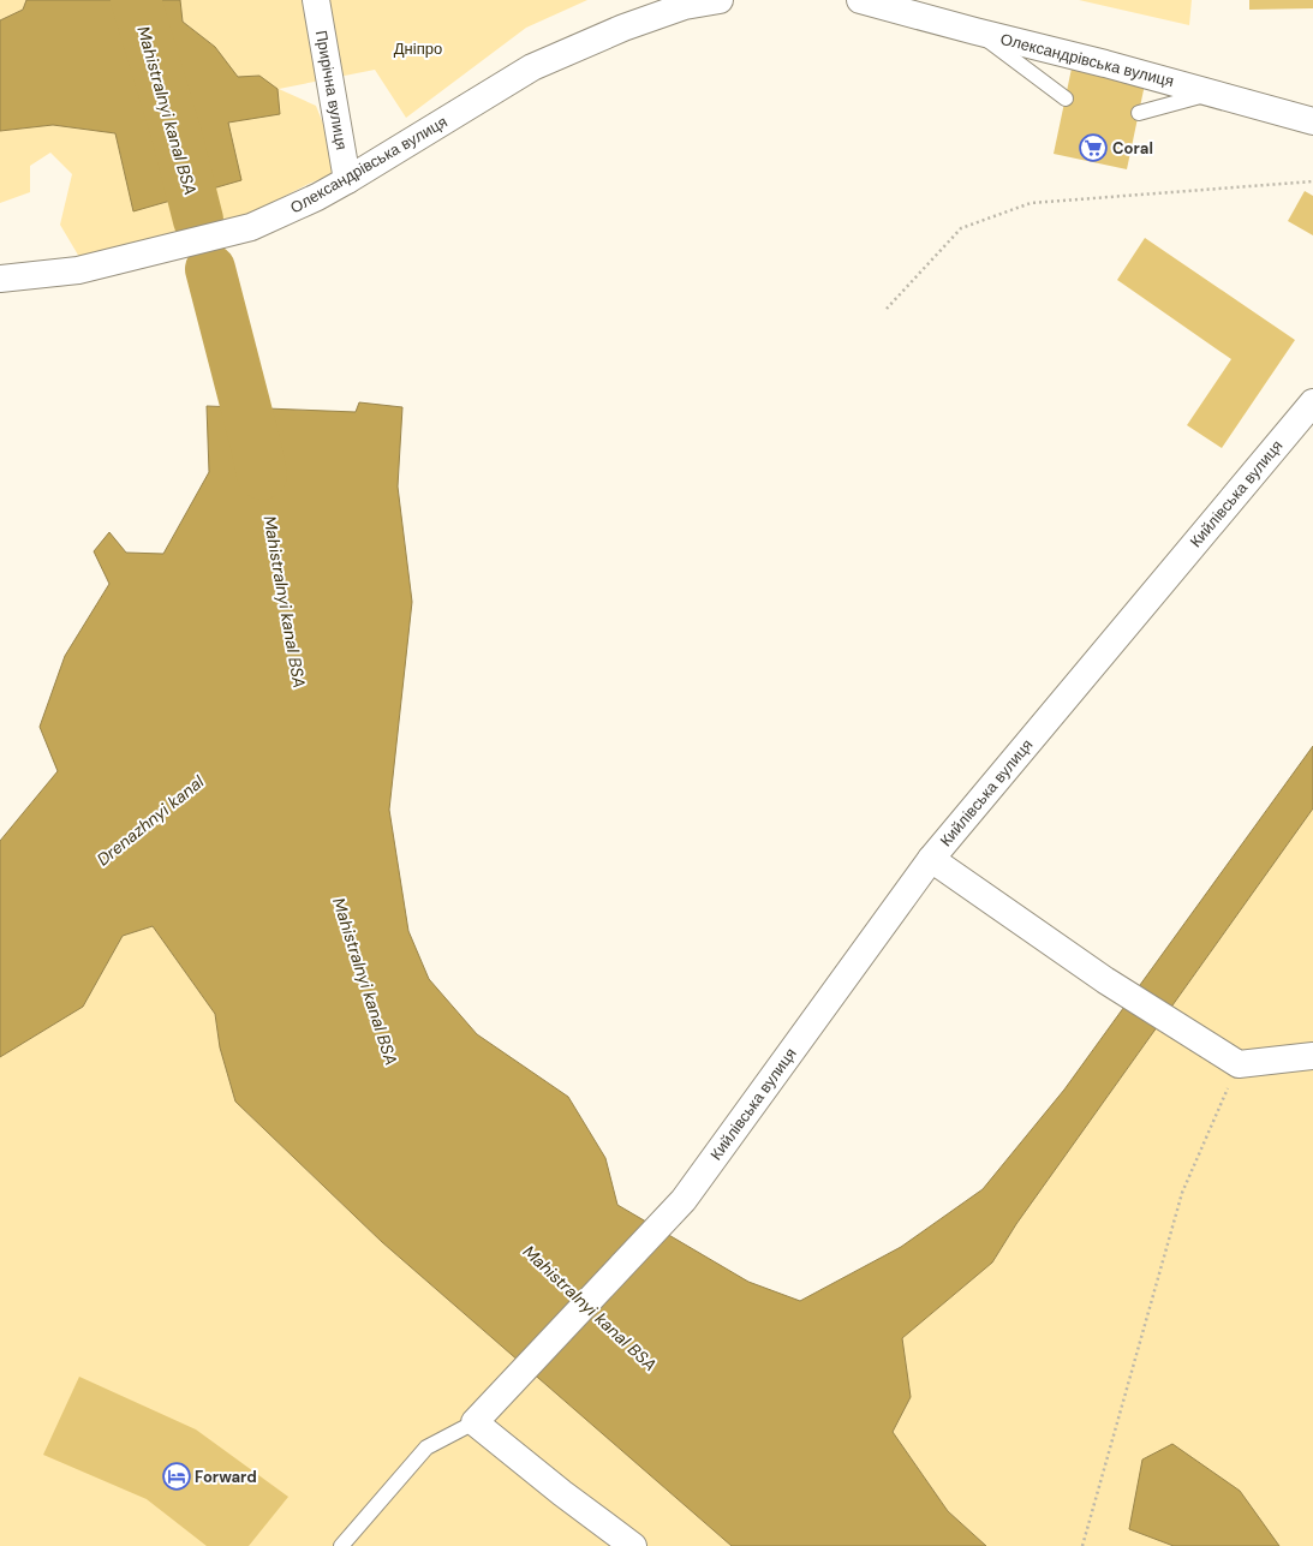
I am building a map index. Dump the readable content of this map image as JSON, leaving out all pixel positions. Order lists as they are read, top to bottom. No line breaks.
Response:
{"streets":{"street":["Олександрівська вулиця","Прирічна вулиця","Кийлівська вулиця"]},"crossings":[["Олександрівська вулиця","Прирічна вулиця"]],"water":["Mahistralnyi kanal BSA","Drenazhnyi kanal"],"parks":["Дніпро"],"places":{"supermarket":["Coral"],"hotel":["Forward"]}}
